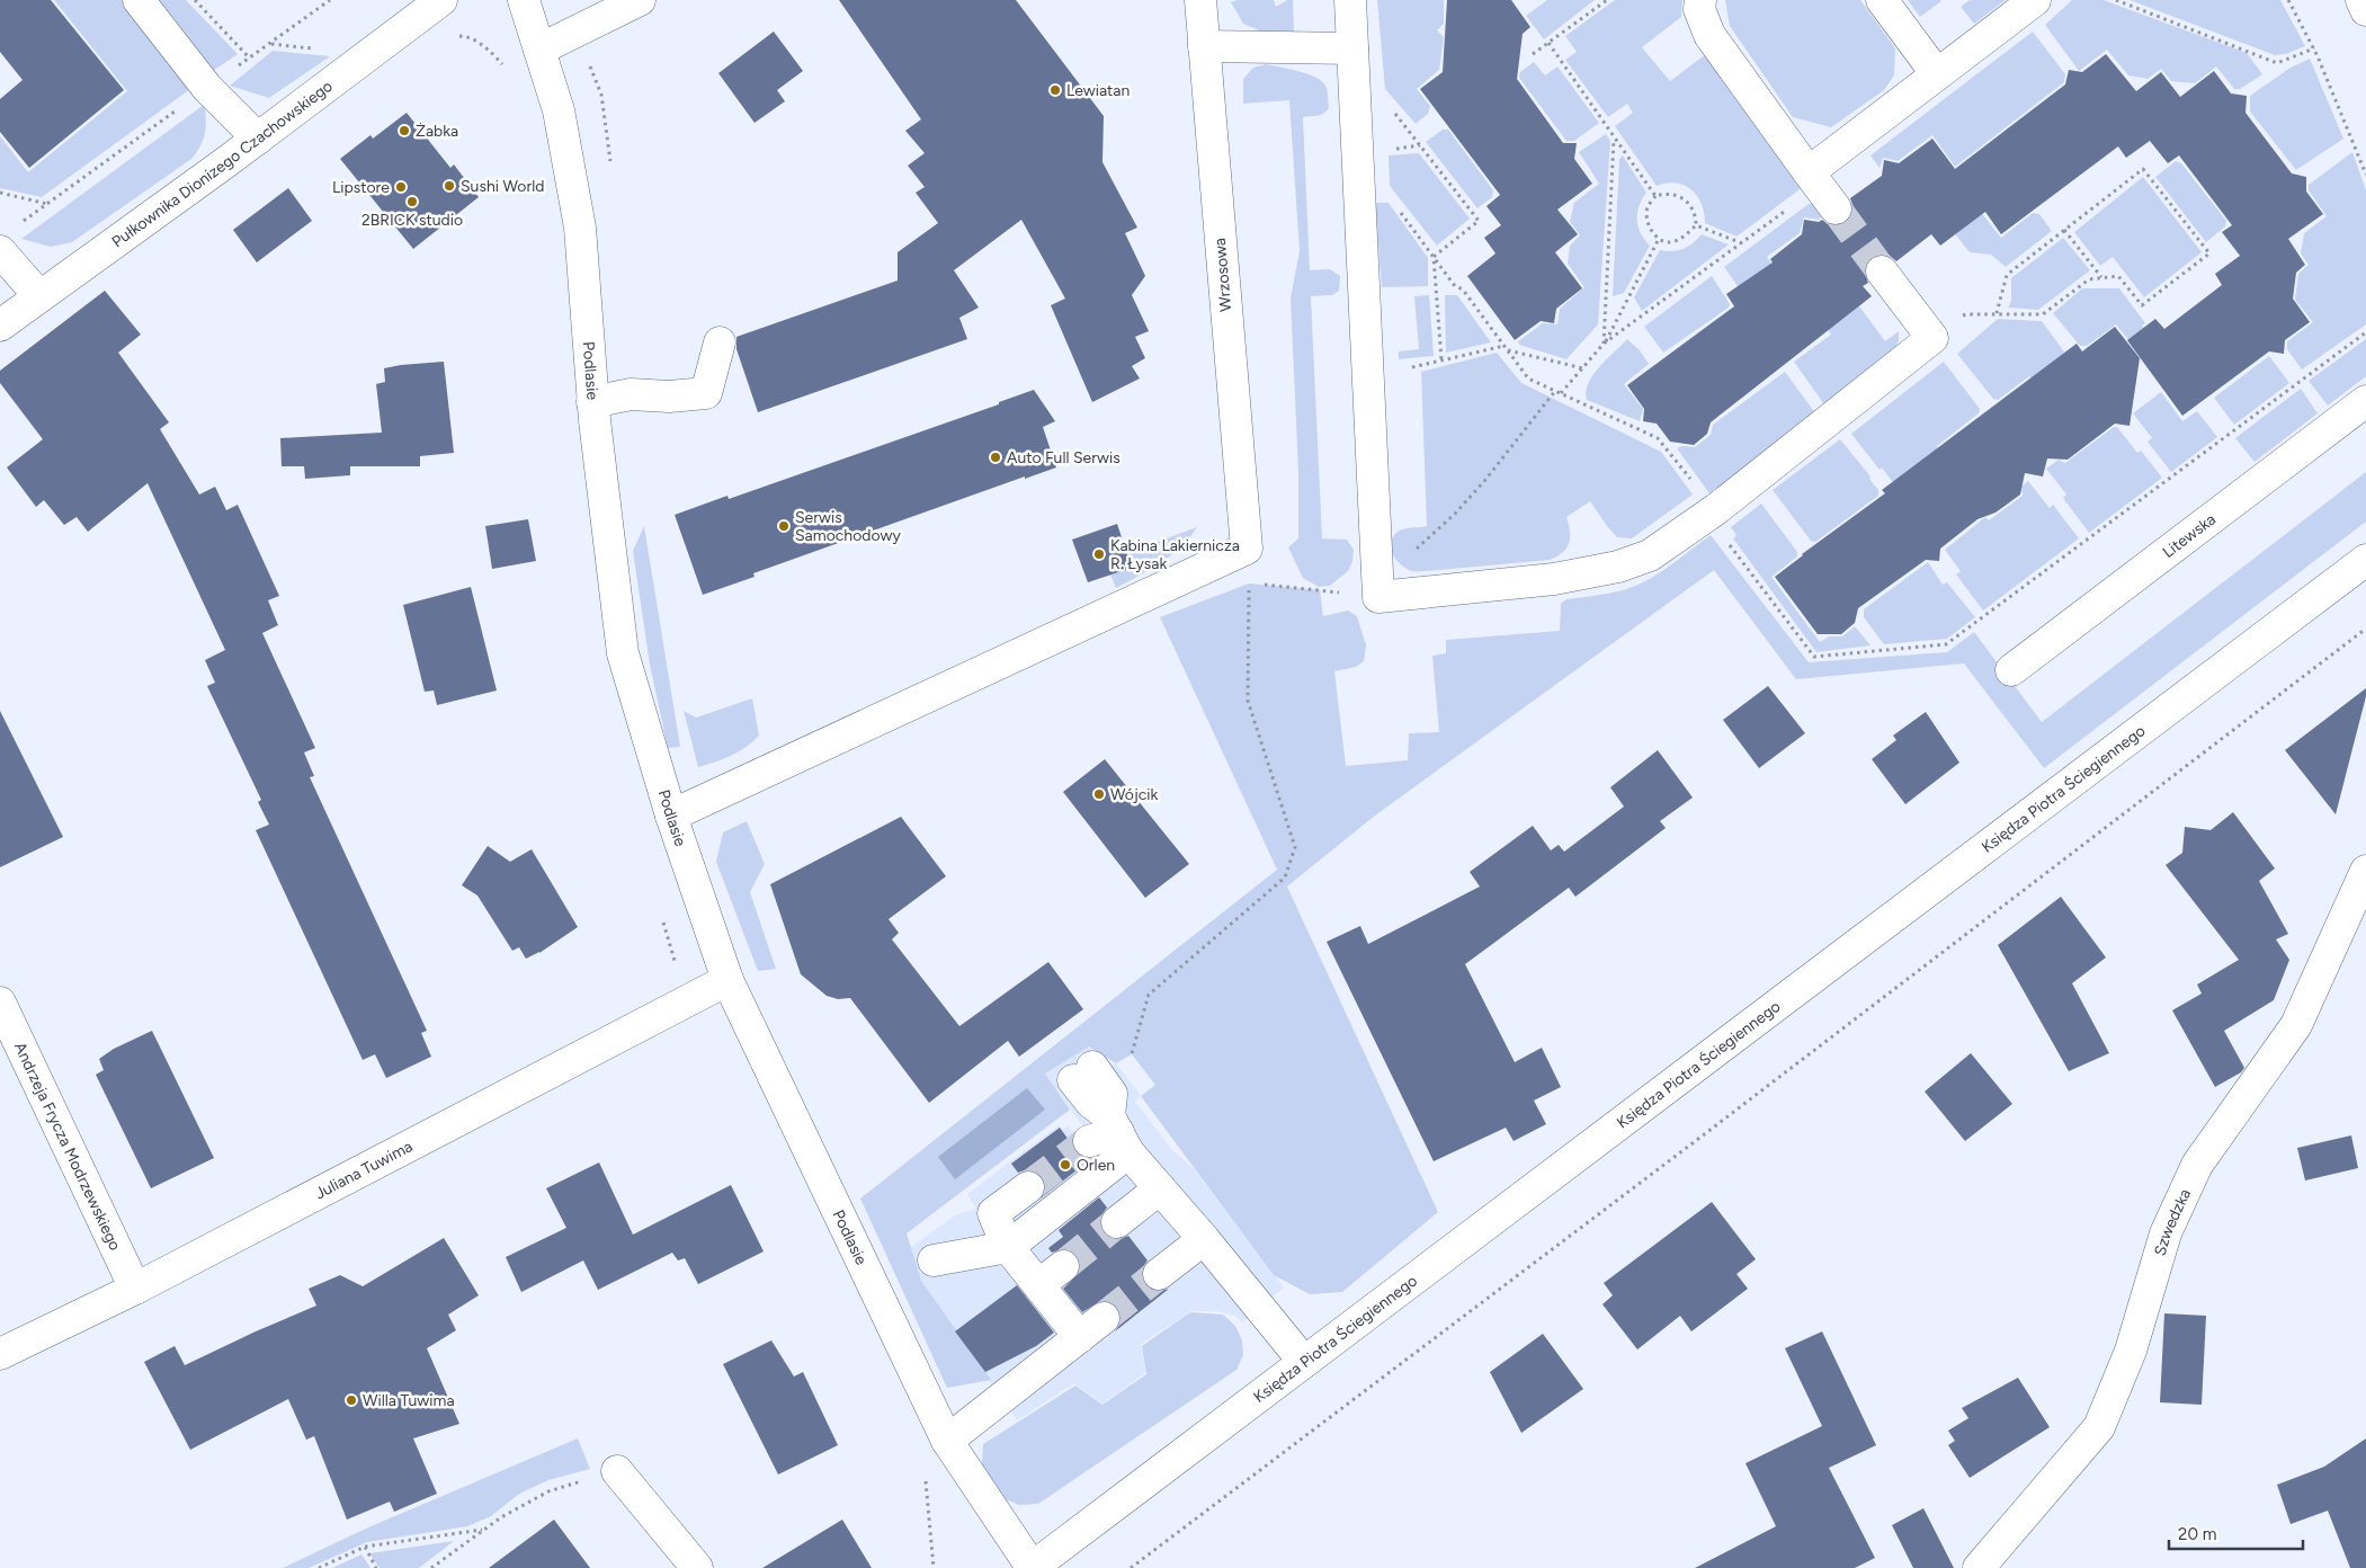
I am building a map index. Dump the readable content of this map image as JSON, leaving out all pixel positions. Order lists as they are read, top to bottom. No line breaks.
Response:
{"streets":{"street":["Pułkownika Dionizego Czachowskiego","Wrzosowa","Podlasie","Litewska","Księdza Piotra Ściegiennego","Andrzeja Frycza Modrzewskiego","Juliana Tuwima","Szwedzka"]},"crossings":[["Podlasie","Księdza Piotra Ściegiennego"],["Podlasie","Juliana Tuwima"],["Andrzeja Frycza Modrzewskiego","Juliana Tuwima"]],"places":["Lewiatan","Żabka","Sushi World","Lipstore","2BRICK studio","Auto Full Serwis","Serwis Samochodowy","Kabina Lakiernicza R. Łysak","Wójcik","Orlen","Willa Tuwima"],"scale_bar":"20 m"}
